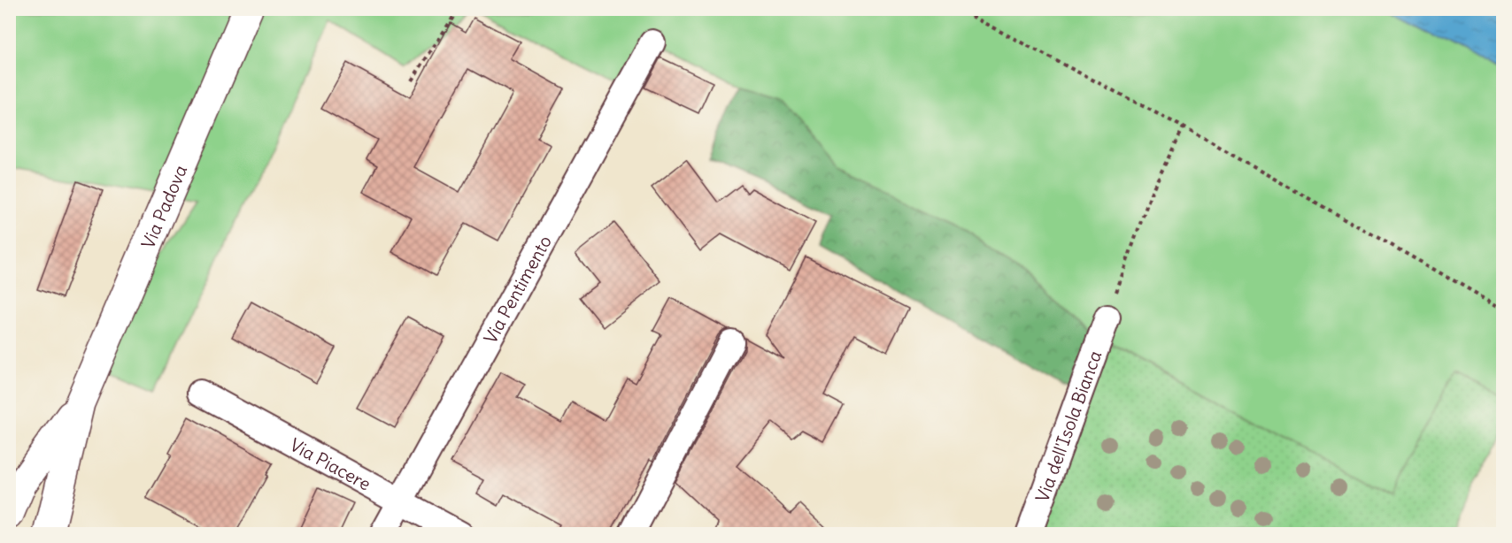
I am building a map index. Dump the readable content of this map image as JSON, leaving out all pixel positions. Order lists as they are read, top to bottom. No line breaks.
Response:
{"streets":{"main road":["Via Padova"],"street":["Via Pentimento","Via dell'Isola Bianca","Via Piacere"]},"crossings":[["Via Pentimento","Via Piacere"]]}
